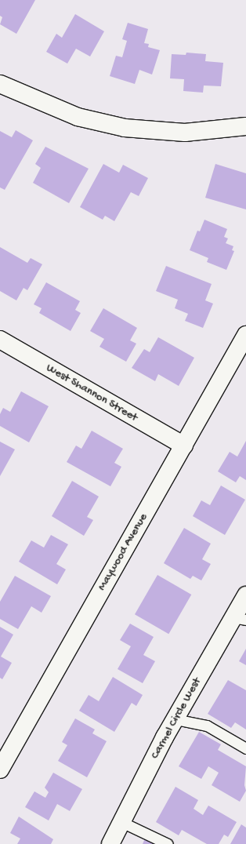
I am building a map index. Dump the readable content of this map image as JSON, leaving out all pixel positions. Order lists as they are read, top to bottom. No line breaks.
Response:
{"streets":{"street":["West Shannon Street","Maywood Avenue","Carmel Circle West"]},"crossings":[["West Shannon Street","Maywood Avenue"]]}
